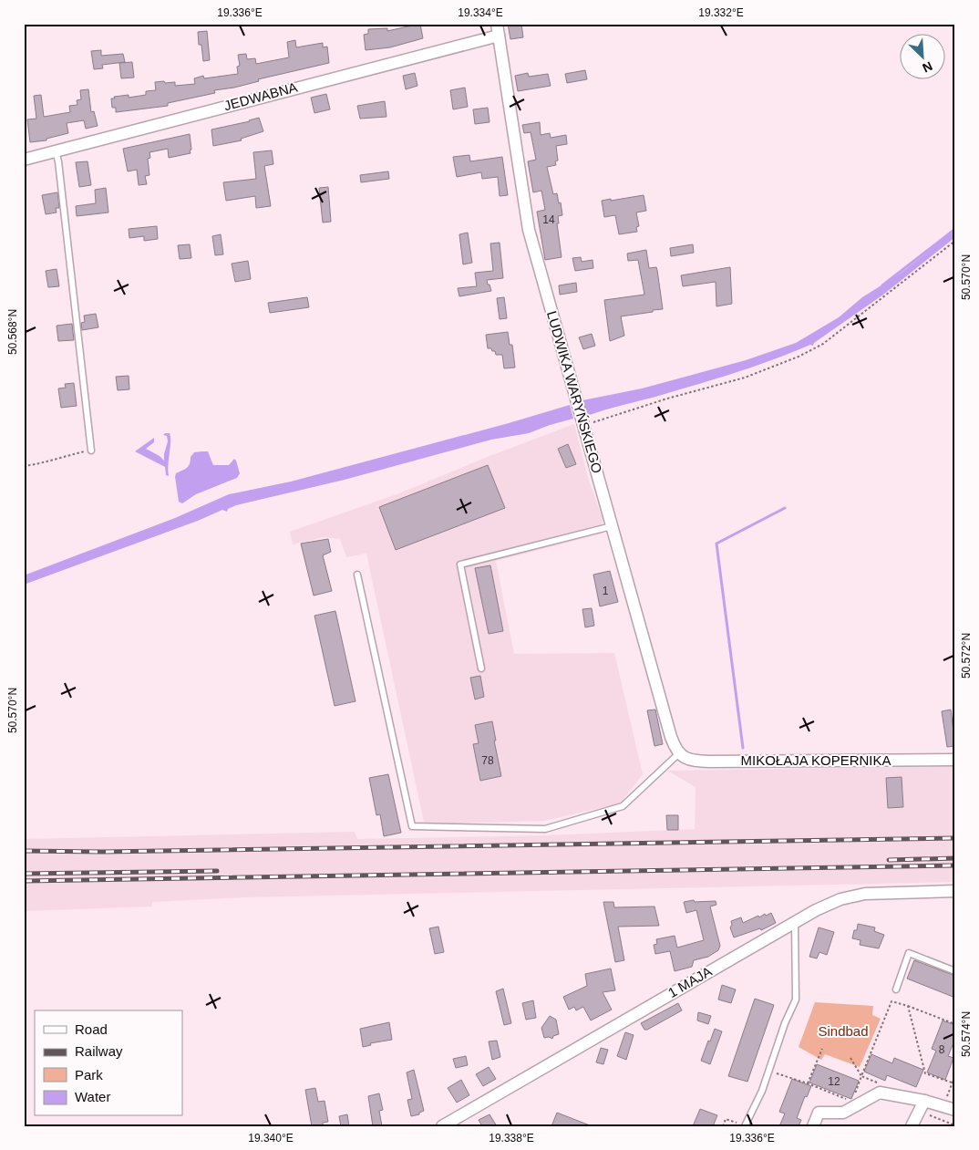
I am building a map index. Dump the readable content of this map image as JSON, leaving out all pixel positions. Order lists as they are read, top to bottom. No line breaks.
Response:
{"streets":{"street":["JEDWABNA","LUDWIKA WARYŃSKIEGO","MIKOŁAJA KOPERNIKA","1 MAJA"]},"crossings":[["JEDWABNA","LUDWIKA WARYŃSKIEGO"],["LUDWIKA WARYŃSKIEGO","MIKOŁAJA KOPERNIKA"]],"parks":["Sindbad"],"house_numbers":["14","1","78","8","12"],"legend":["Road","Railway","Park","Water"],"north":"bottom right","coordinates":["19.336°E","19.334°E","19.332°E","50.570°N","50.568°N","50.572°N","50.574°N","19.340°E","19.338°E"]}
